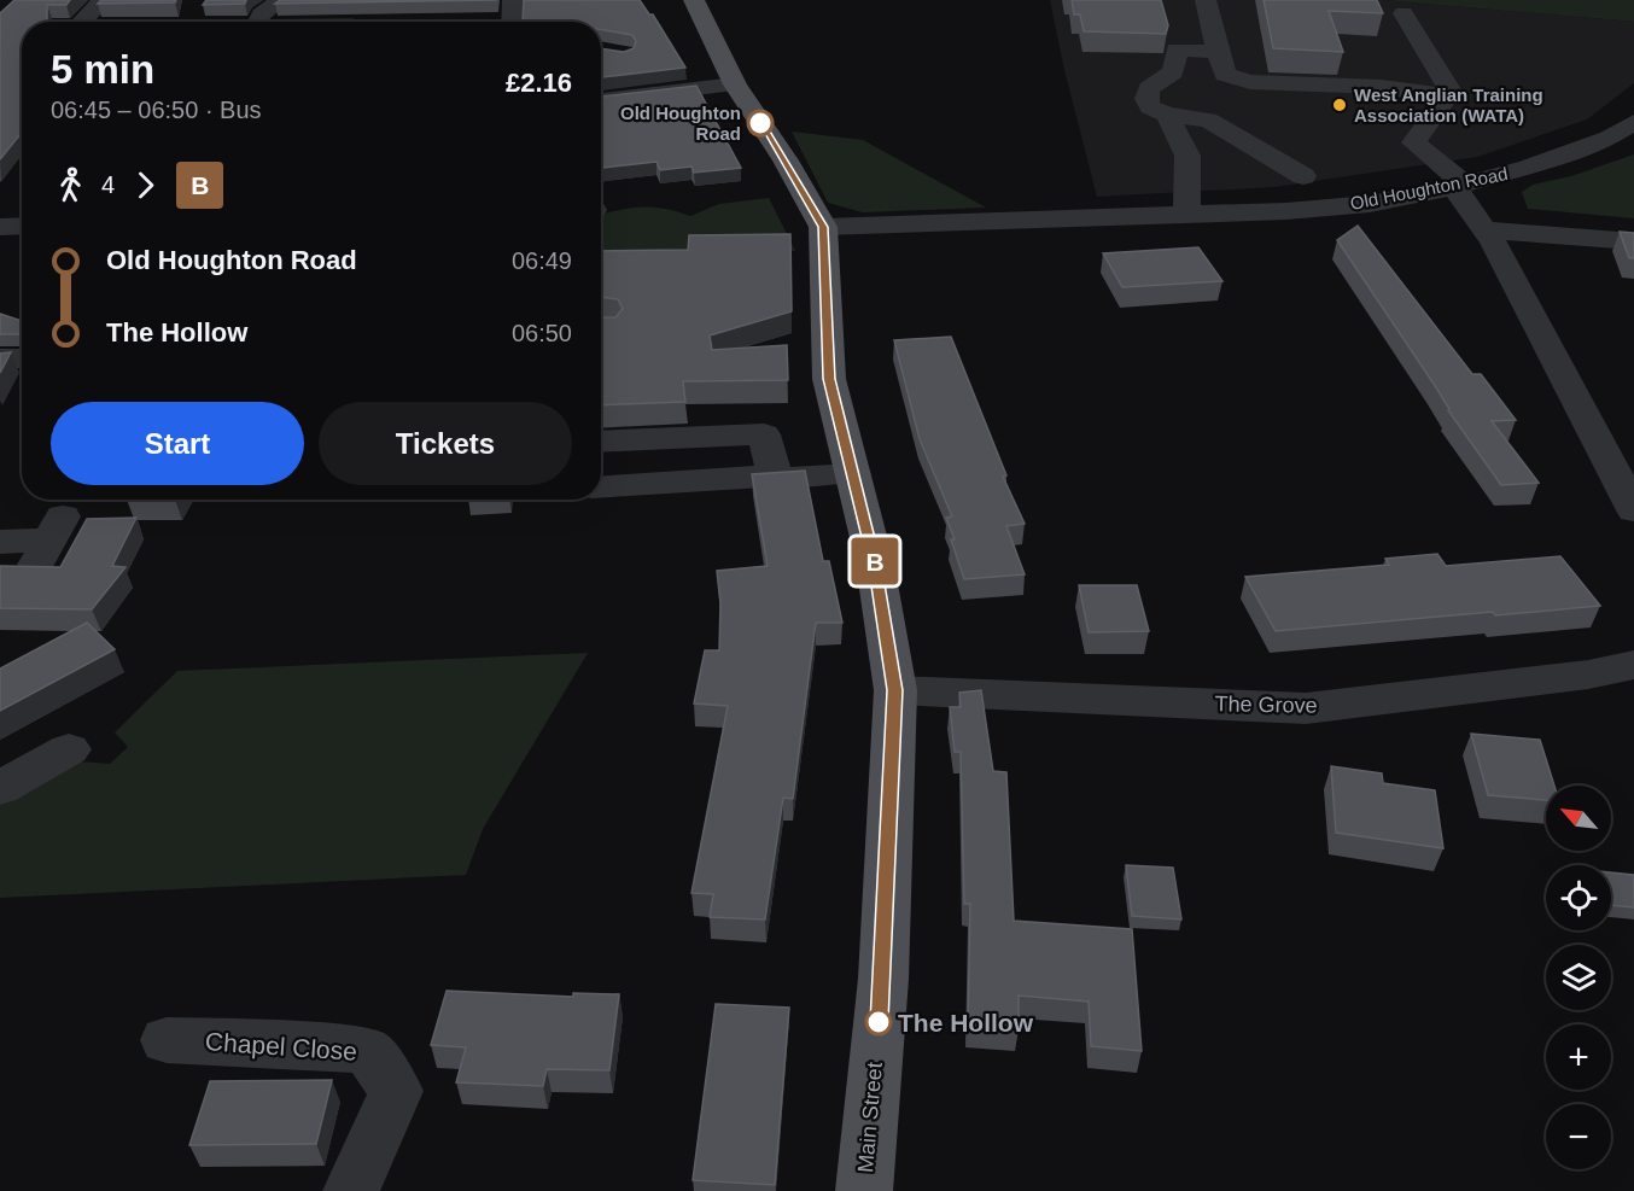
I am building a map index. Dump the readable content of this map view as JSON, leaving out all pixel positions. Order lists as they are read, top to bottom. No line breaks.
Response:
{"streets":{"main road":["Main Street"],"street":["Old Houghton Road","The Grove","Chapel Close"]},"crossings":[["Old Houghton Road","Main Street"],["The Grove","Main Street"]],"places":["West Anglian Training Association (WATA)","Old Houghton Road","The Hollow"],"lines":["bus line B"],"north":"top left","page":{"on_map":"B","heading":["5 min","06:45 – 06:50 · Bus","£2.16"],"legs":["4","B"],"list":[{"name":"Old Houghton Road","value":"06:49"},{"name":"The Hollow","value":"06:50"}],"buttons":["Start","Tickets"],"map_buttons":["+","−"]}}
